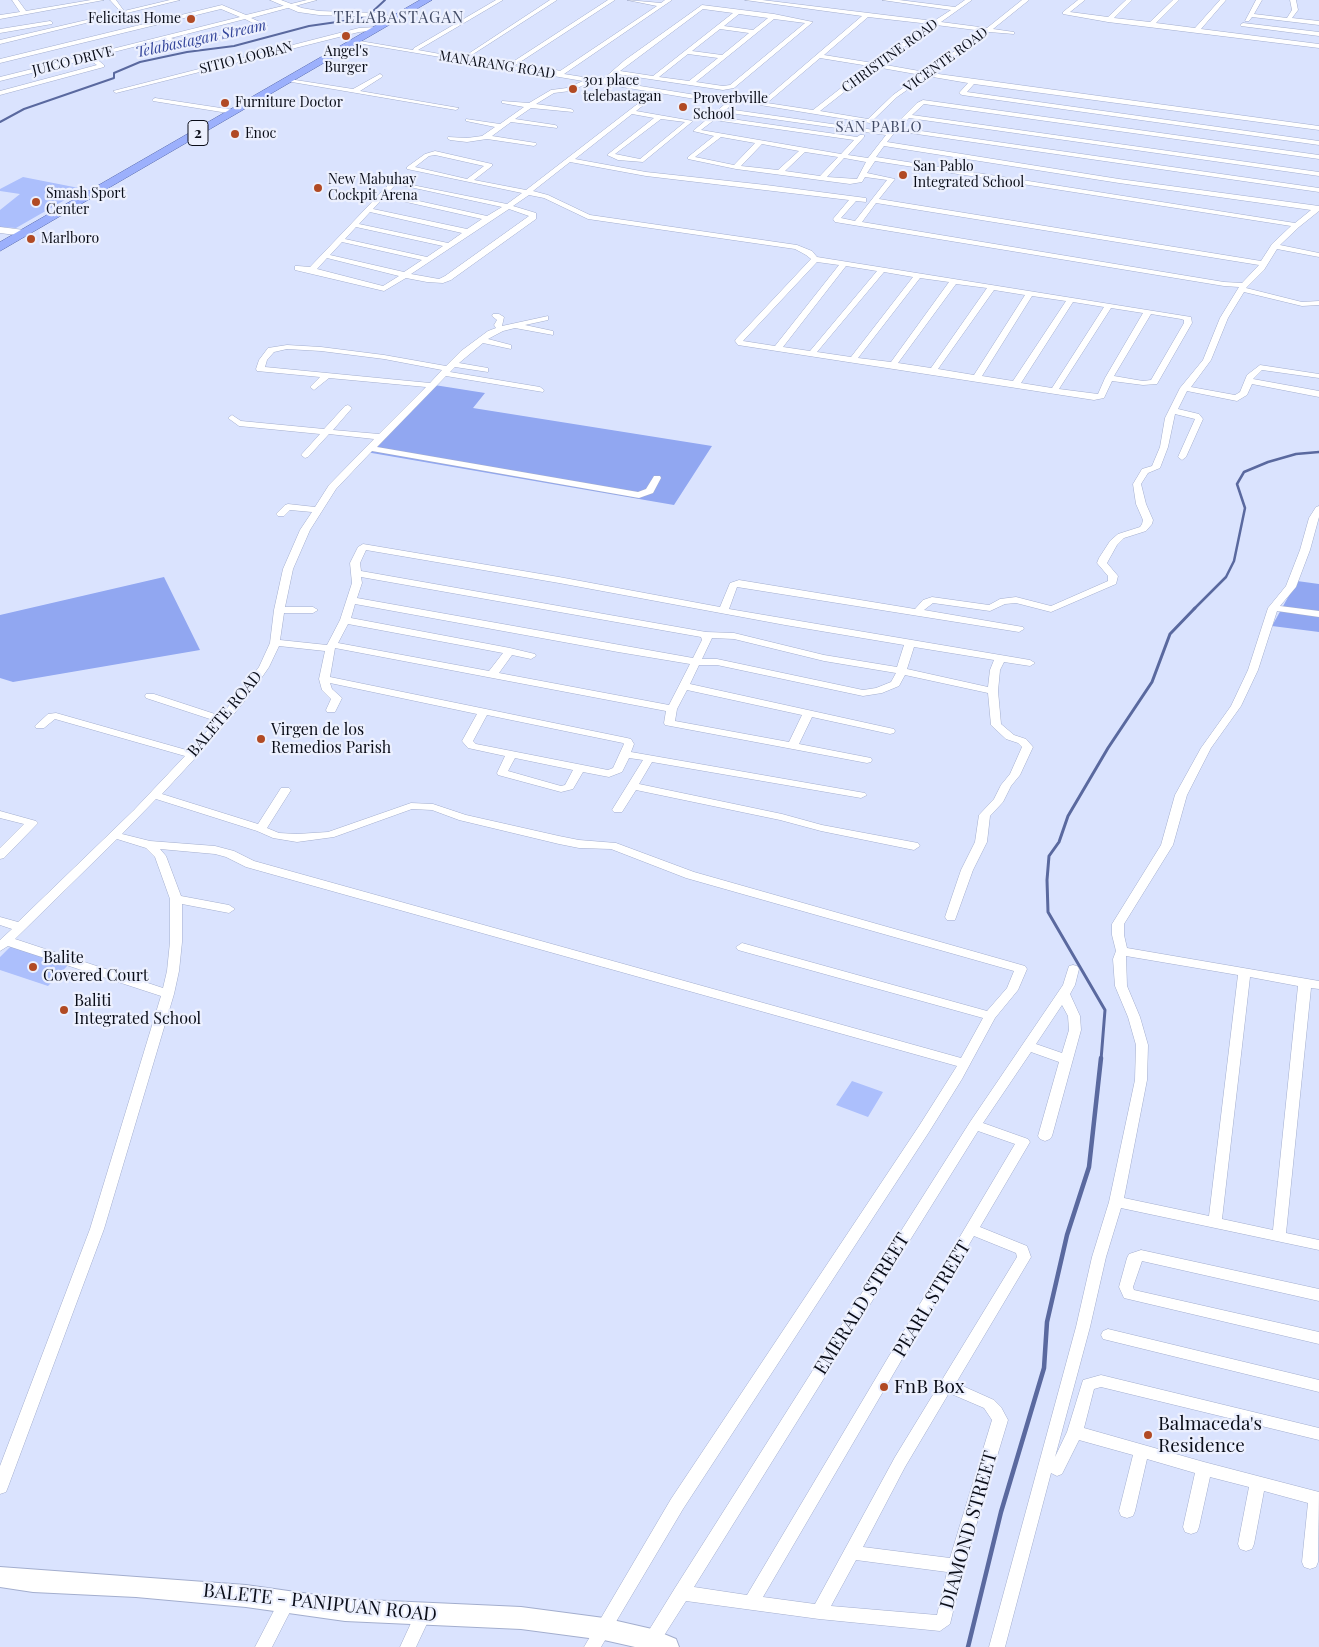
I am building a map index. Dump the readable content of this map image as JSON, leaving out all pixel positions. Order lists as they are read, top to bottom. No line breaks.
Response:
{"streets":{"highway":["2"],"main road":["BALETE - PANIPUAN ROAD"],"street":["CHRISTINE ROAD","SITIO LOOBAN","VICENTE ROAD","JUICO DRIVE","MANARANG ROAD","BALETE ROAD","PEARL STREET","EMERALD STREET","DIAMOND STREET"]},"crossings":[["CHRISTINE ROAD","VICENTE ROAD"],["SITIO LOOBAN","2"],["MANARANG ROAD","2"],["PEARL STREET","EMERALD STREET"],["PEARL STREET","DIAMOND STREET"],["EMERALD STREET","DIAMOND STREET"],["EMERALD STREET","BALETE - PANIPUAN ROAD"]],"districts":["TELABASTAGAN","SAN PABLO"],"water":["Telabastagan Stream"],"places":["Felicitas Home","Angel's Burger","301 place telebastagan","Furniture Doctor","Proverbville School","Enoc","San Pablo Integrated School","New Mabuhay Cockpit Arena","Smash Sport Center","Marlboro","Virgen de los Remedios Parish","Balite Covered Court","Baliti Integrated School","FnB Box","Balmaceda's Residence"]}
